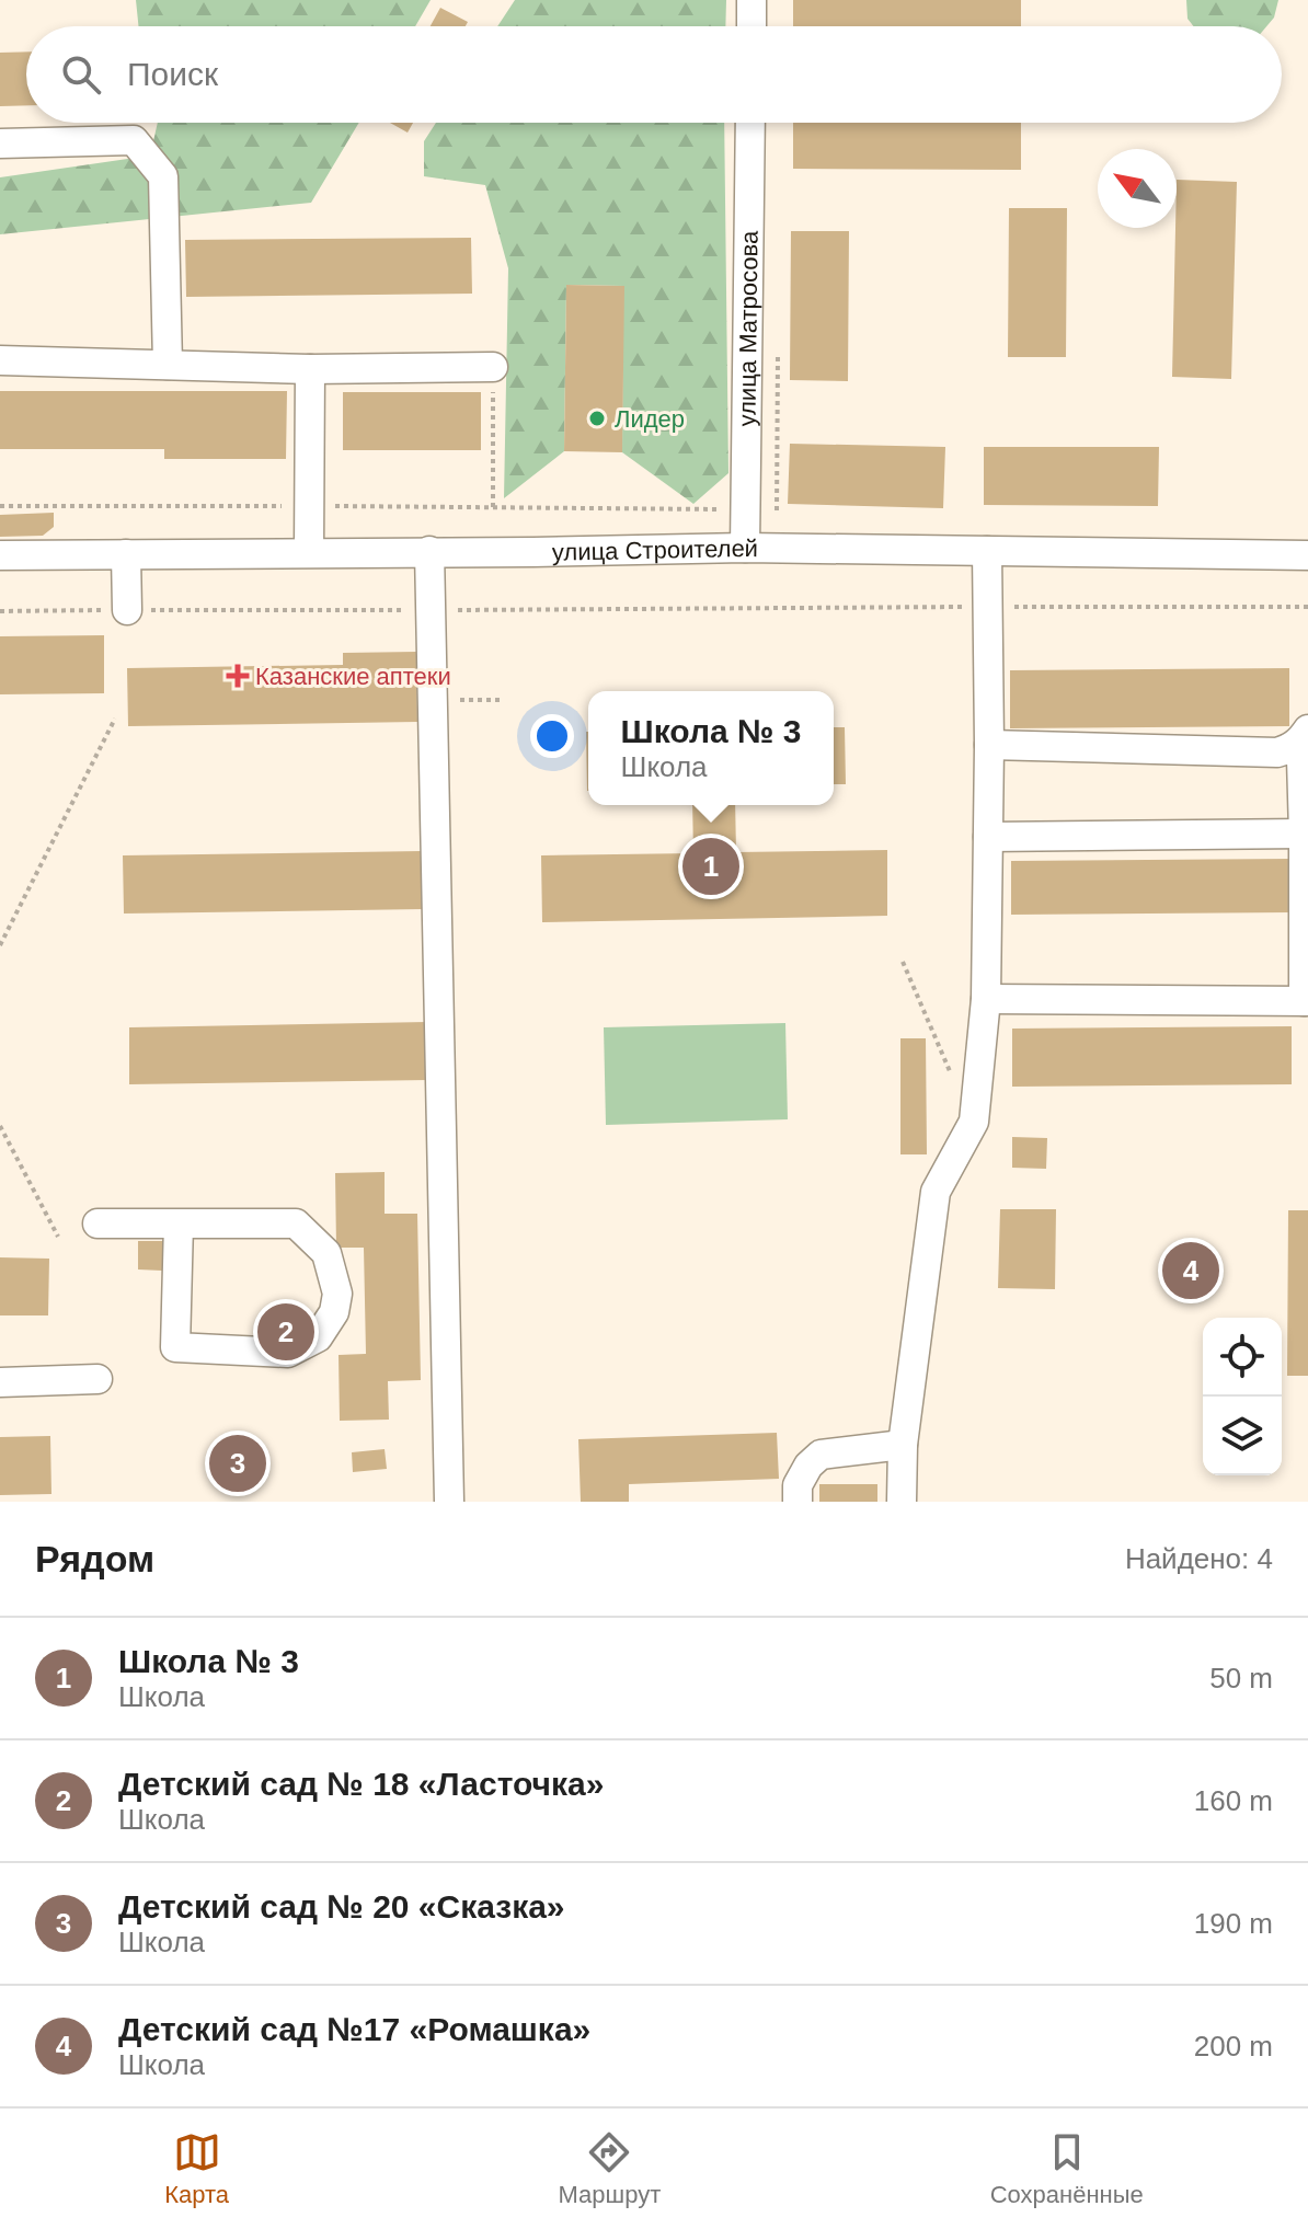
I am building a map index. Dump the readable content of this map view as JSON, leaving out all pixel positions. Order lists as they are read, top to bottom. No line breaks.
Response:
{"streets":{"street":["улица Матросова","улица Строителей"]},"crossings":[["улица Матросова","улица Строителей"]],"places":{"other":["Лидер"],"health":["Казанские аптеки"]},"north":"top left","page":{"search":"Поиск","popup":["Школа № 3","Школа"],"pins":["1","4","2","3"],"heading":["Рядом","Найдено: 4"],"list":[{"mark":"1","name":"Школа № 3","note":"Школа","value":"50 m"},{"mark":"2","name":"Детский сад № 18 «Ласточка»","note":"Школа","value":"160 m"},{"mark":"3","name":"Детский сад № 20 «Сказка»","note":"Школа","value":"190 m"},{"mark":"4","name":"Детский сад №17 «Ромашка»","note":"Школа","value":"200 m"}],"nav":["Карта","Маршрут","Сохранённые"]}}
